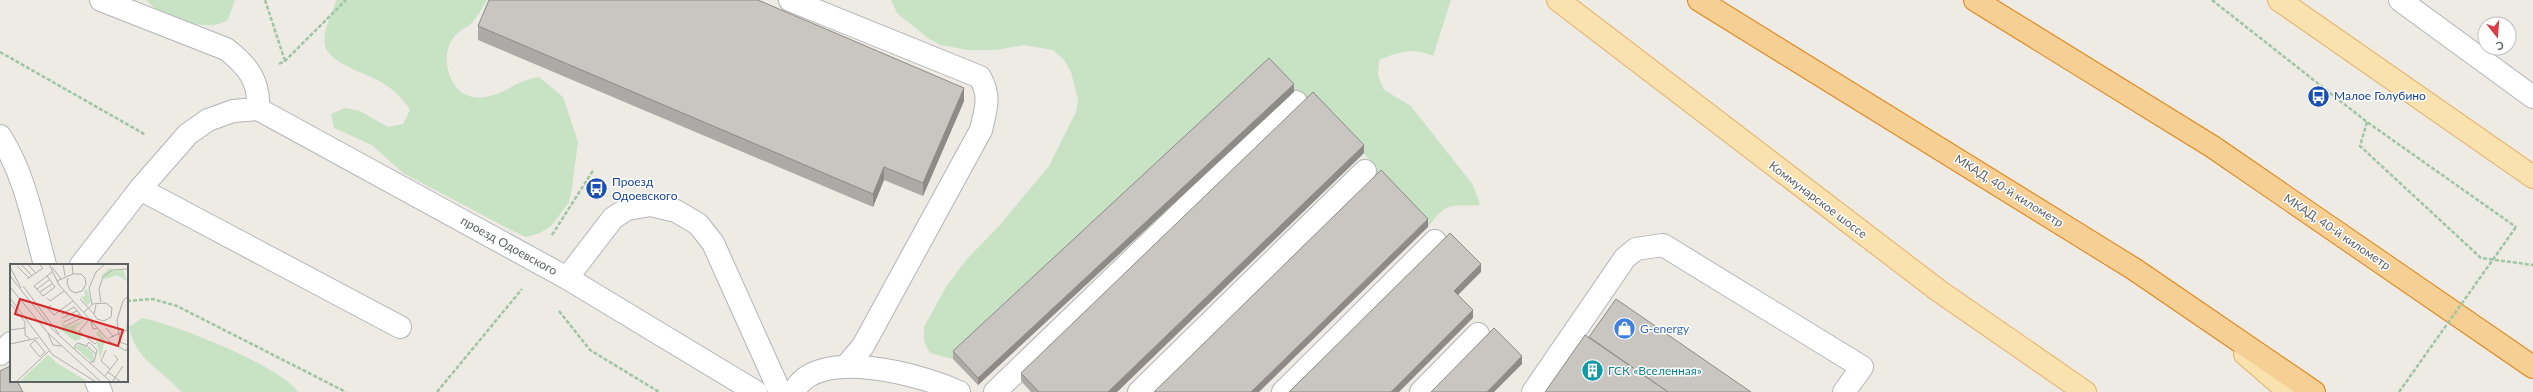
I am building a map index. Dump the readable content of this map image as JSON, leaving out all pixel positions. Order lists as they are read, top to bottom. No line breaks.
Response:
{"streets":{"highway":["МКАД, 40-й километр"],"main road":["Коммунарское шоссе"],"street":["проезд Одоевского"]},"places":{"bus stop":["Малое Голубино","Проезд Одоевского"],"shop":["G-energy"],"building":["ГСК «Вселенная»"]},"north":"bottom"}
